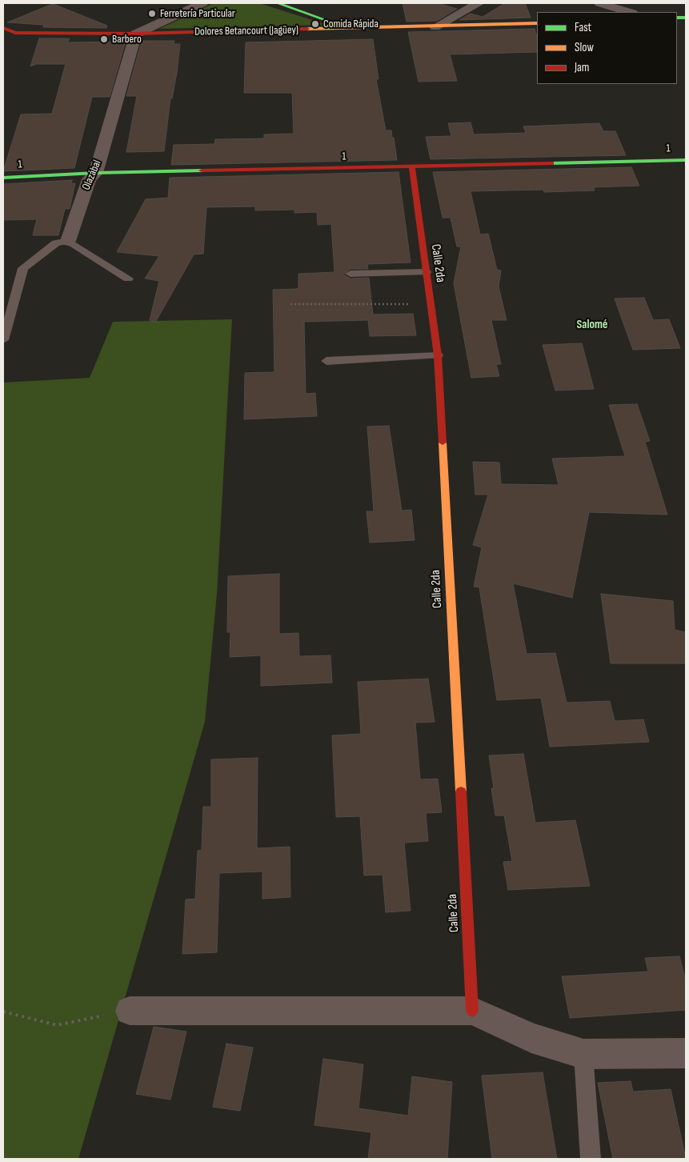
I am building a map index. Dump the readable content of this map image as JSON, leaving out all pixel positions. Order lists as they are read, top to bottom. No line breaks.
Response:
{"streets":{"street":["Dolores Betancourt (Jagüey)","1","Olazábal","Calle 2da"]},"crossings":[["Dolores Betancourt (Jagüey)","Olazábal"],["1","Olazábal"],["1","Calle 2da"]],"districts":["Salomé"],"places":["Ferretería Particular","Comida Rápida","Barbero"],"legend":["Fast","Slow","Jam"]}
